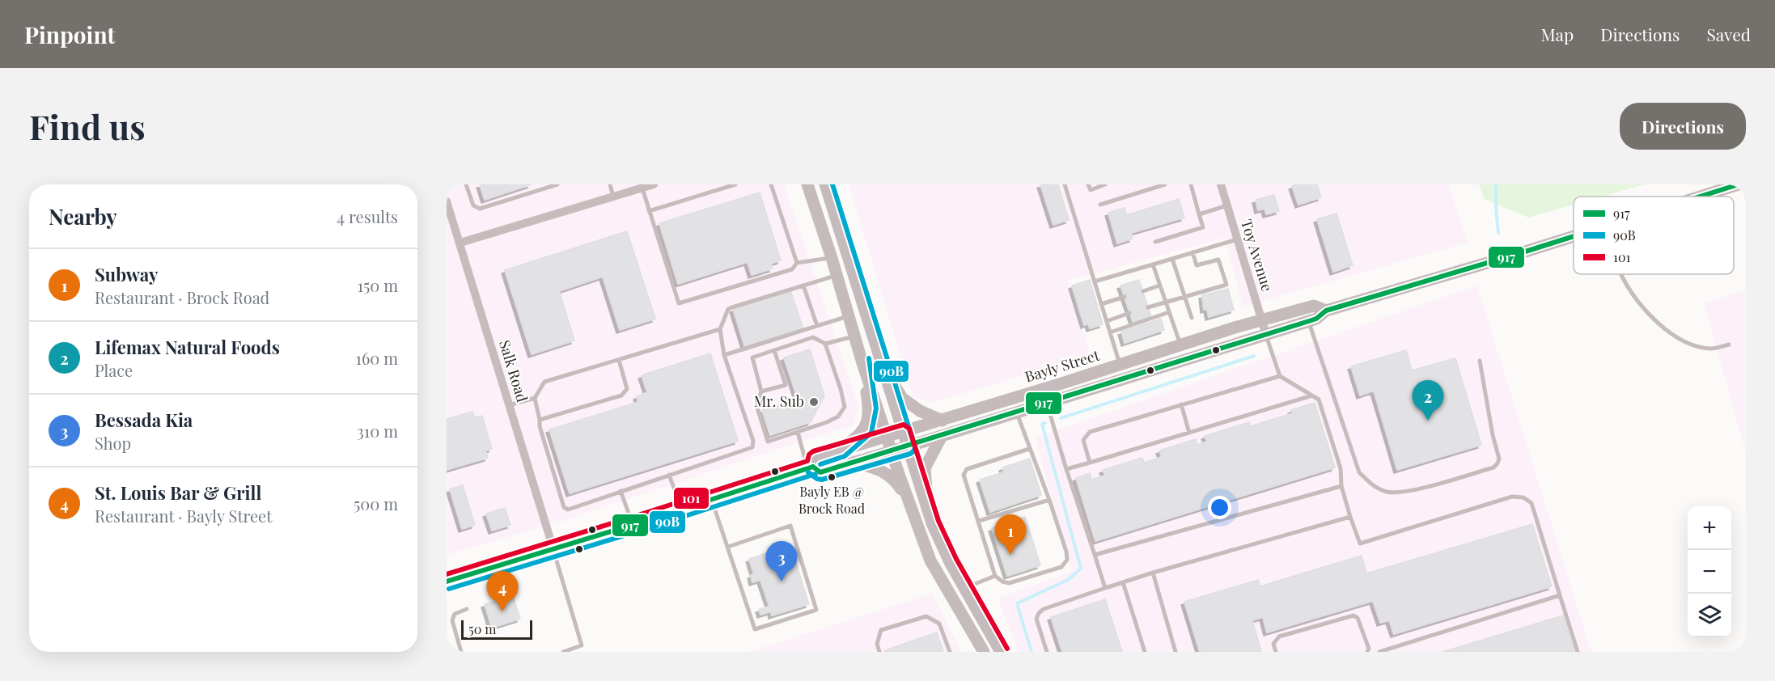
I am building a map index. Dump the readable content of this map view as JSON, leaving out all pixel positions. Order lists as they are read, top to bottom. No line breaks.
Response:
{"streets":{"main road":["Bayly Street"],"street":["Toy Avenue","Salk Road"]},"crossings":[["Toy Avenue","Bayly Street"],["Bayly Street","Salk Road"]],"places":["Mr. Sub","Bayly EB @ Brock Road"],"lines":["transit line 917","transit line 90B","transit line 101"],"legend":["917","90B","101"],"scale_bar":"50 m","page":{"header":"Pinpoint","nav":["Map","Directions","Saved"],"buttons":"Directions","title":"Find us","heading":["Nearby","4 results"],"list":[{"mark":"1","name":"Subway","note":"Restaurant · Brock Road","value":"150 m"},{"mark":"2","name":"Lifemax Natural Foods","note":"Place","value":"160 m"},{"mark":"3","name":"Bessada Kia","note":"Shop","value":"310 m"},{"mark":"4","name":"St. Louis Bar & Grill","note":"Restaurant · Bayly Street","value":"500 m"}],"pins":["2","1","3","4"],"map_buttons":["+","−"],"scale":"50 m"}}
